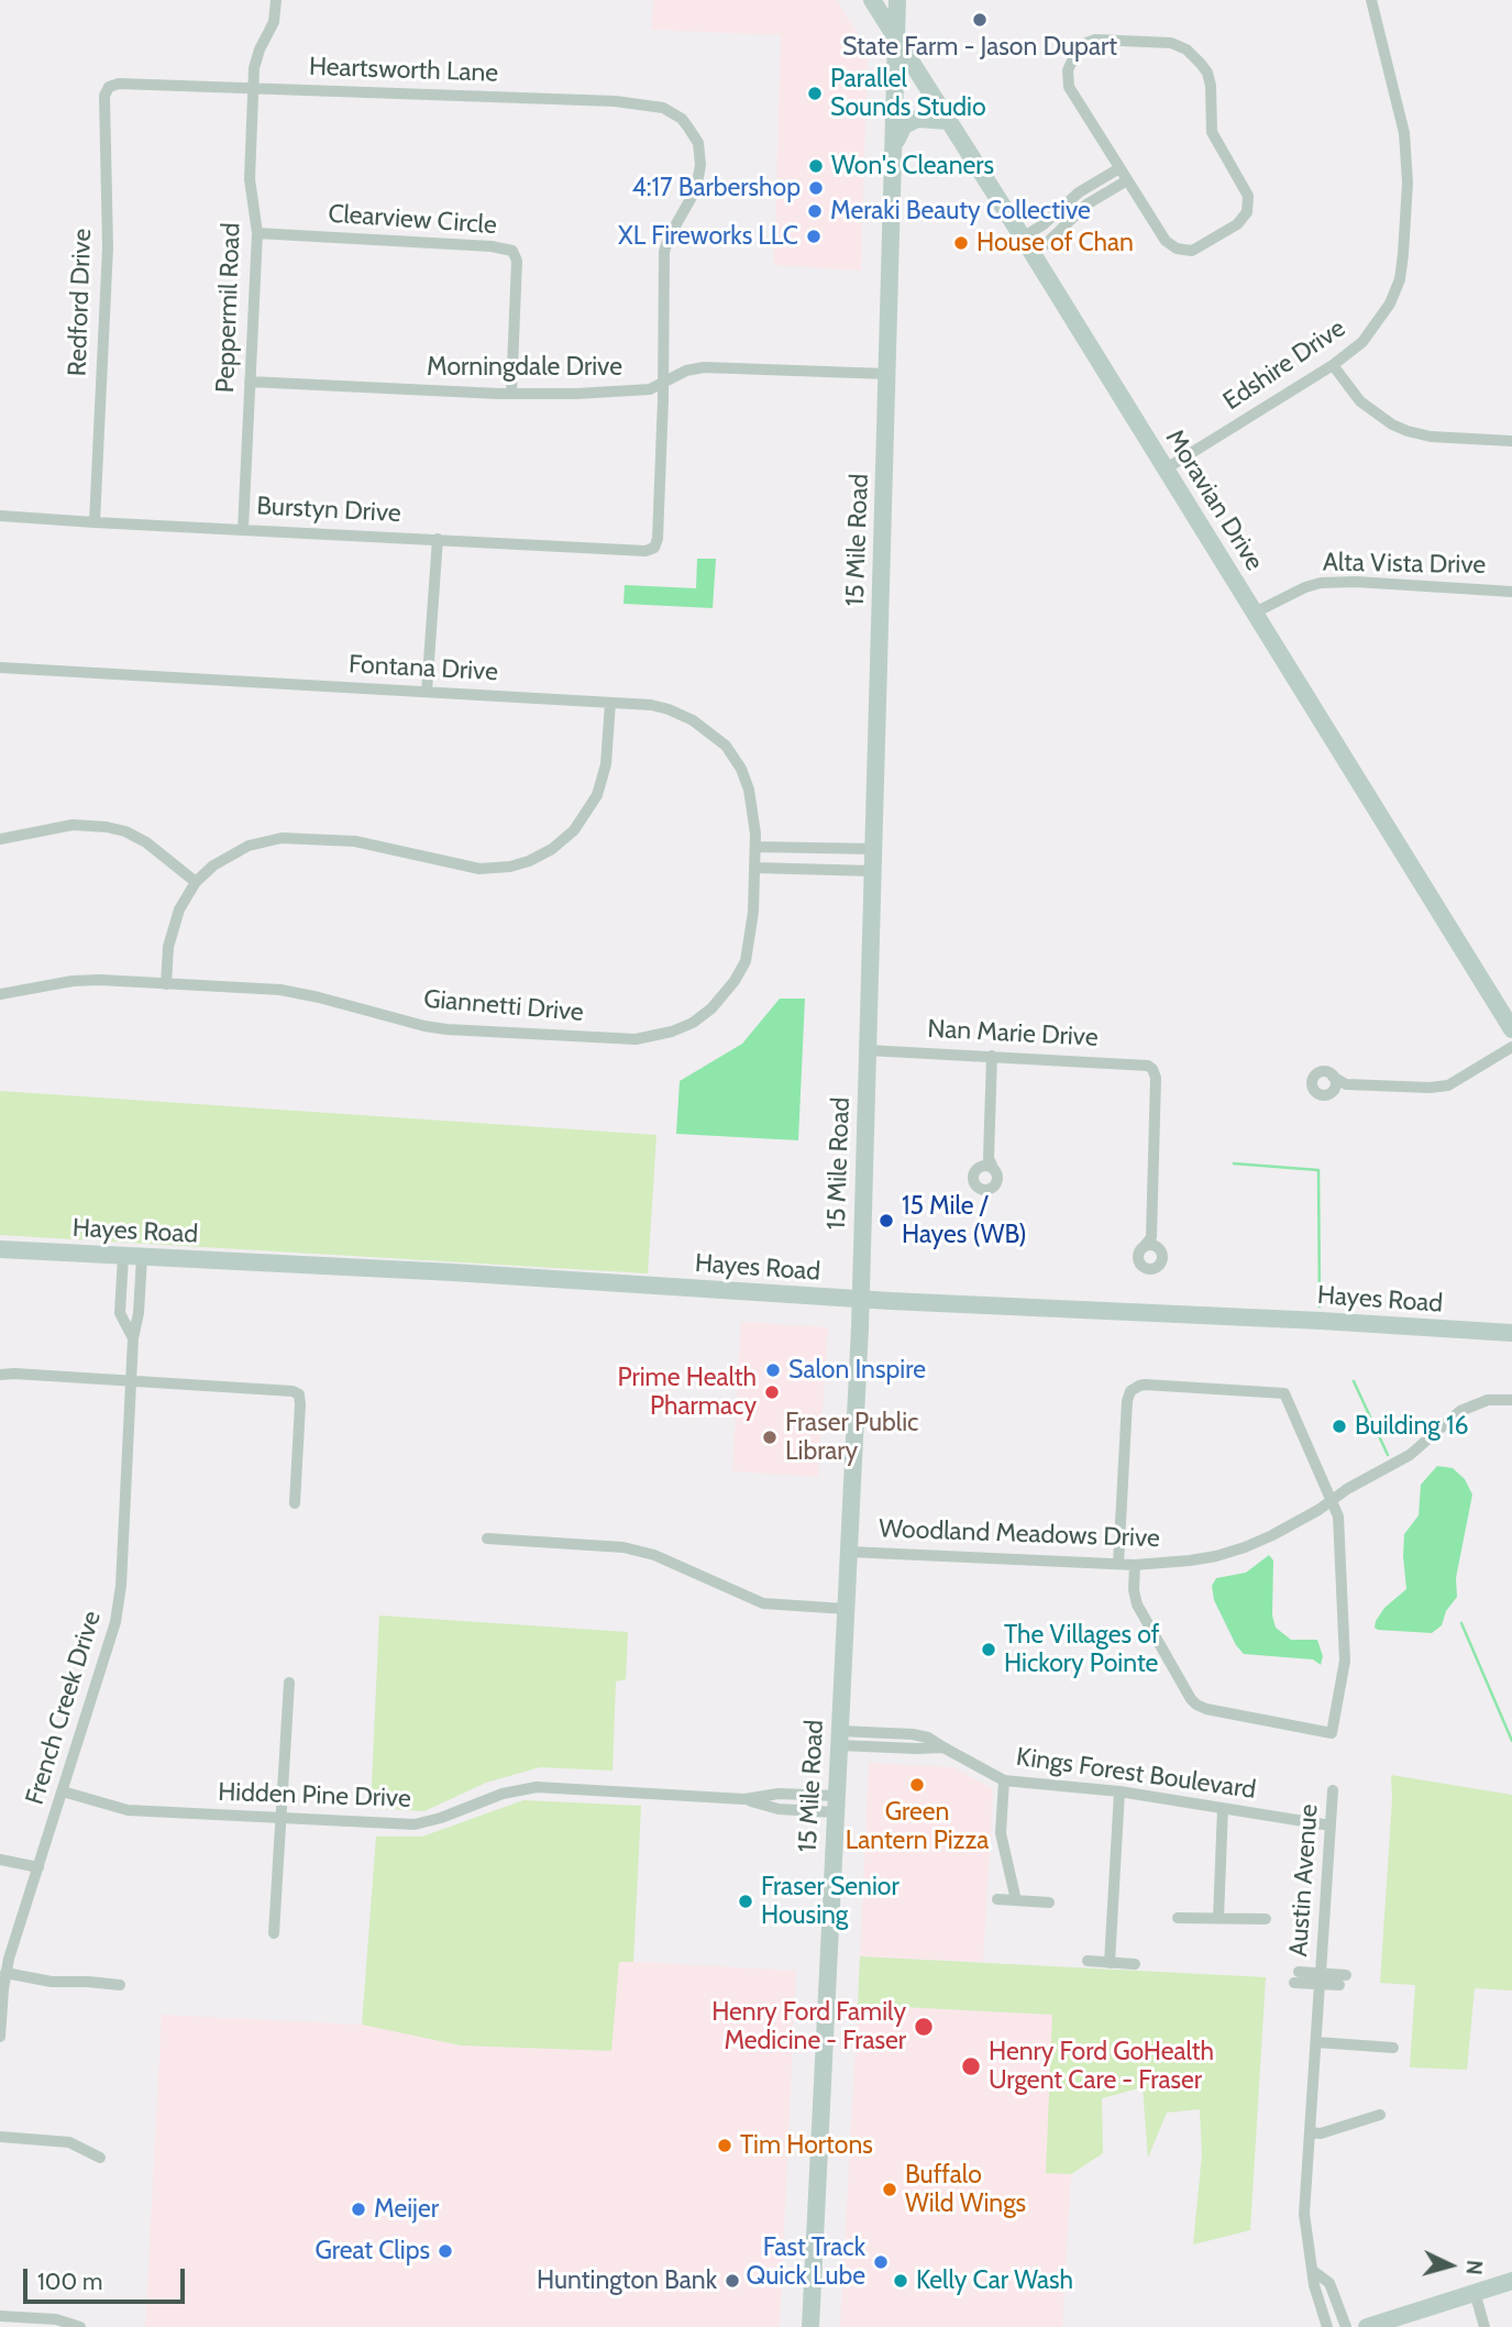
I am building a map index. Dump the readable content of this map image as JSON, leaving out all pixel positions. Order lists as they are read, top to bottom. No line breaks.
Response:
{"streets":{"street":["Heartsworth Lane","Clearview Circle","Redford Drive","Peppermil Road","Edshire Drive","Morningdale Drive","Moravian Drive","Burstyn Drive","15 Mile Road","Alta Vista Drive","Fontana Drive","Giannetti Drive","Nan Marie Drive","Hayes Road","Woodland Meadows Drive","French Creek Drive","Kings Forest Boulevard","Hidden Pine Drive","Austin Avenue"]},"crossings":[["Heartsworth Lane","Redford Drive"],["Heartsworth Lane","Peppermil Road"],["Heartsworth Lane","Morningdale Drive"],["Heartsworth Lane","Burstyn Drive"],["Clearview Circle","Peppermil Road"],["Clearview Circle","Morningdale Drive"],["Redford Drive","Burstyn Drive"],["Peppermil Road","Morningdale Drive"],["Peppermil Road","Burstyn Drive"],["Edshire Drive","Moravian Drive"],["Morningdale Drive","Burstyn Drive"],["Morningdale Drive","15 Mile Road"],["Moravian Drive","15 Mile Road"],["Moravian Drive","Alta Vista Drive"],["15 Mile Road","Nan Marie Drive"],["15 Mile Road","Hayes Road"],["15 Mile Road","Woodland Meadows Drive"],["15 Mile Road","Kings Forest Boulevard"],["15 Mile Road","Hidden Pine Drive"],["Fontana Drive","Giannetti Drive"],["Hayes Road","French Creek Drive"],["French Creek Drive","Hidden Pine Drive"],["Kings Forest Boulevard","Austin Avenue"]],"places":["State Farm - Jason Dupart","Parallel Sounds Studio","Won's Cleaners","4:17 Barbershop","Meraki Beauty Collective","XL Fireworks LLC","House of Chan","15 Mile / Hayes (WB)","Salon Inspire","Prime Health Pharmacy","Building 16","Fraser Public Library","The Villages of Hickory Pointe","Green Lantern Pizza","Fraser Senior Housing","Henry Ford Family Medicine - Fraser","Henry Ford GoHealth Urgent Care - Fraser","Tim Hortons","Buffalo Wild Wings","Meijer","Great Clips","Fast Track Quick Lube","Huntington Bank","Kelly Car Wash"],"scale_bar":"100 m","north":"right"}
